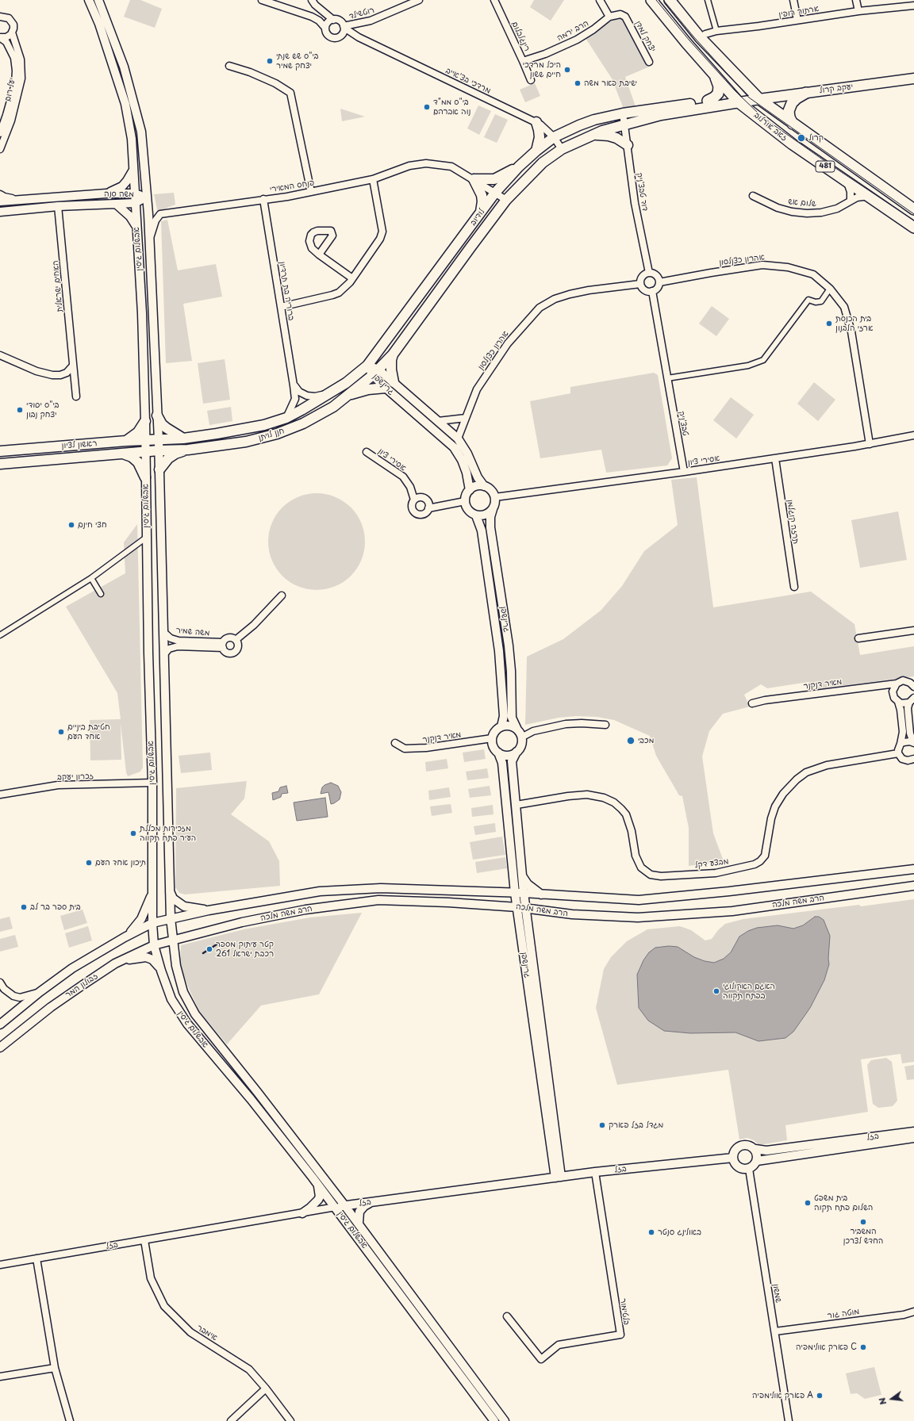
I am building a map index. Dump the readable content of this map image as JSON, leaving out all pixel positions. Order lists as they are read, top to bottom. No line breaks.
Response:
{"streets":{"main road":["יעקב קרול","זאב אורלוב","481","לודיוב","חנן לויתן","ראשון לציון"],"street":["ארתור רופין","רוטשילד","הרב ירמה","רינגלבלום","יצחק למדן","מרדכי בצ'אייב","יעל רום","פנחס המאירי","דוד טבצ'ניק","משה סנה","שלום אש","אבשלום גיסין","אהרון כצנלסון","האחים ישראלית","ברוריה בת תרדיון","גרינשפן","טבצ'ניק","אסירי ציון","תרזה קוגלמן","משה שמיר","מאיר דנקנר","זכרון יעקב","מבצע דקל","הרב משה מלכה","זבולון המר","בזל","שמשון","בלטימור","מוטה גור","אימבר"]},"crossings":[["הרב ירמה","רינגלבלום"],["הרב ירמה","יצחק למדן"],["מרדכי בצ'אייב","לודיוב"],["יעקב קרול","זאב אורלוב"],["יעקב קרול","דוד טבצ'ניק"],["יעקב קרול","לודיוב"],["זאב אורלוב","שלום אש"],["פנחס המאירי","אבשלום גיסין"],["פנחס המאירי","ברוריה בת תרדיון"],["דוד טבצ'ניק","לודיוב"],["דוד טבצ'ניק","אהרון כצנלסון"],["משה סנה","אבשלום גיסין"],["משה סנה","האחים ישראלית"],["לודיוב","גרינשפן"],["לודיוב","חנן לויתן"],["אבשלום גיסין","חנן לויתן"],["אבשלום גיסין","ראשון לציון"],["אבשלום גיסין","משה שמיר"],["אבשלום גיסין","זכרון יעקב"],["אבשלום גיסין","הרב משה מלכה"],["אבשלום גיסין","זבולון המר"],["אבשלום גיסין","בזל"],["אהרון כצנלסון","גרינשפן"],["אהרון כצנלסון","אסירי ציון"],["ברוריה בת תרדיון","חנן לויתן"],["גרינשפן","חנן לויתן"],["גרינשפן","אסירי ציון"],["גרינשפן","מאיר דנקנר"],["גרינשפן","הרב משה מלכה"],["גרינשפן","בזל"],["טבצ'ניק","אסירי ציון"],["חנן לויתן","ראשון לציון"],["אסירי ציון","תרזה קוגלמן"],["הרב משה מלכה","זבולון המר"],["בזל","שמשון"],["בזל","בלטימור"],["בזל","אימבר"],["שמשון","מוטה גור"]],"places":["בי\"ס שש שנתי יצחק שמיר","היכל מרדכי חיים ששון","ישיבת פאר משה","בי\"ס ממ\"ד נוה אברהם","קרול","בית הכנסת ארזי הלבנון","בי\"ס יסודי יצחק נבון","חצי חינם","חטיבת ביניים אחד העם","מכבי","מזכירות מכללת העיר פתח תקווה","תיכון אחד העם","בית ספר בר לב","קטר עיתוק מספר 261 רכבת ישראל","האגם האקולוגי בפתח תקווה","מגדל בזל פארק","בית משפט השלום פתח תקוה","המשביר החדש לצרכן","באולינג סנטר","פארק אולימפיה C","פארק אולימפיה A"],"north":"left"}
